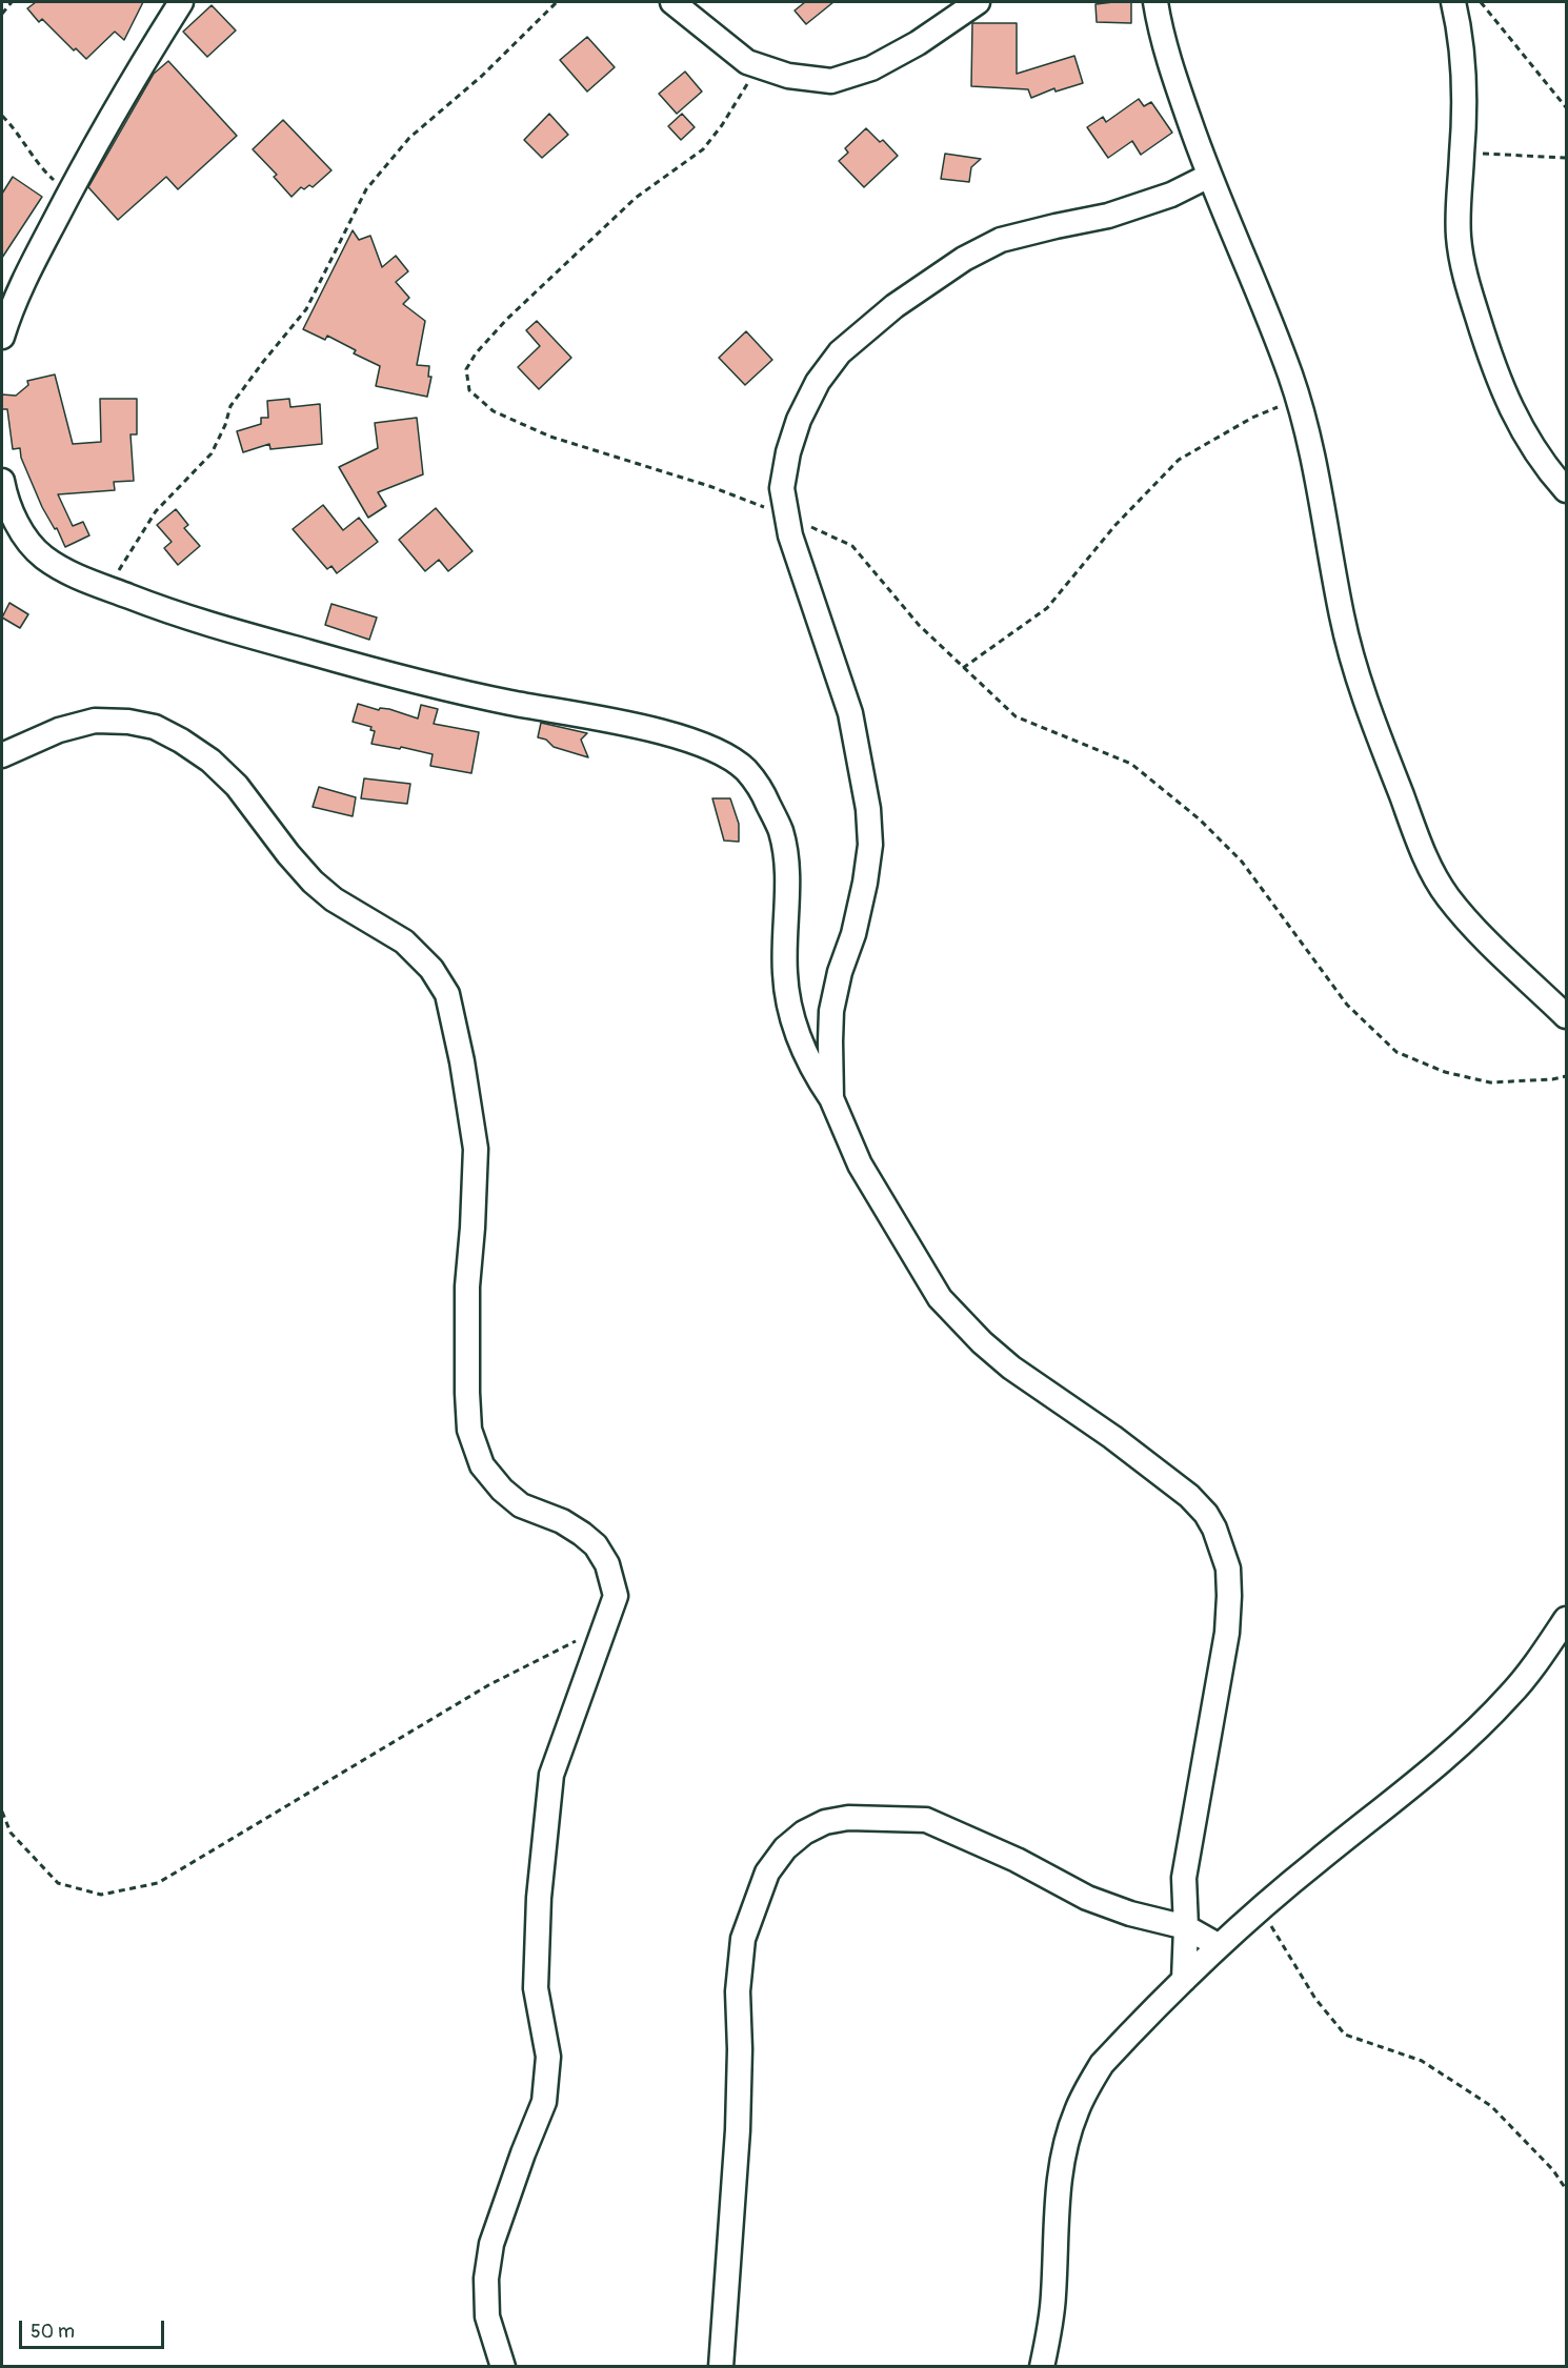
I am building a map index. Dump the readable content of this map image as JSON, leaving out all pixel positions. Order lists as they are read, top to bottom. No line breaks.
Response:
{"scale_bar":"50 m"}
